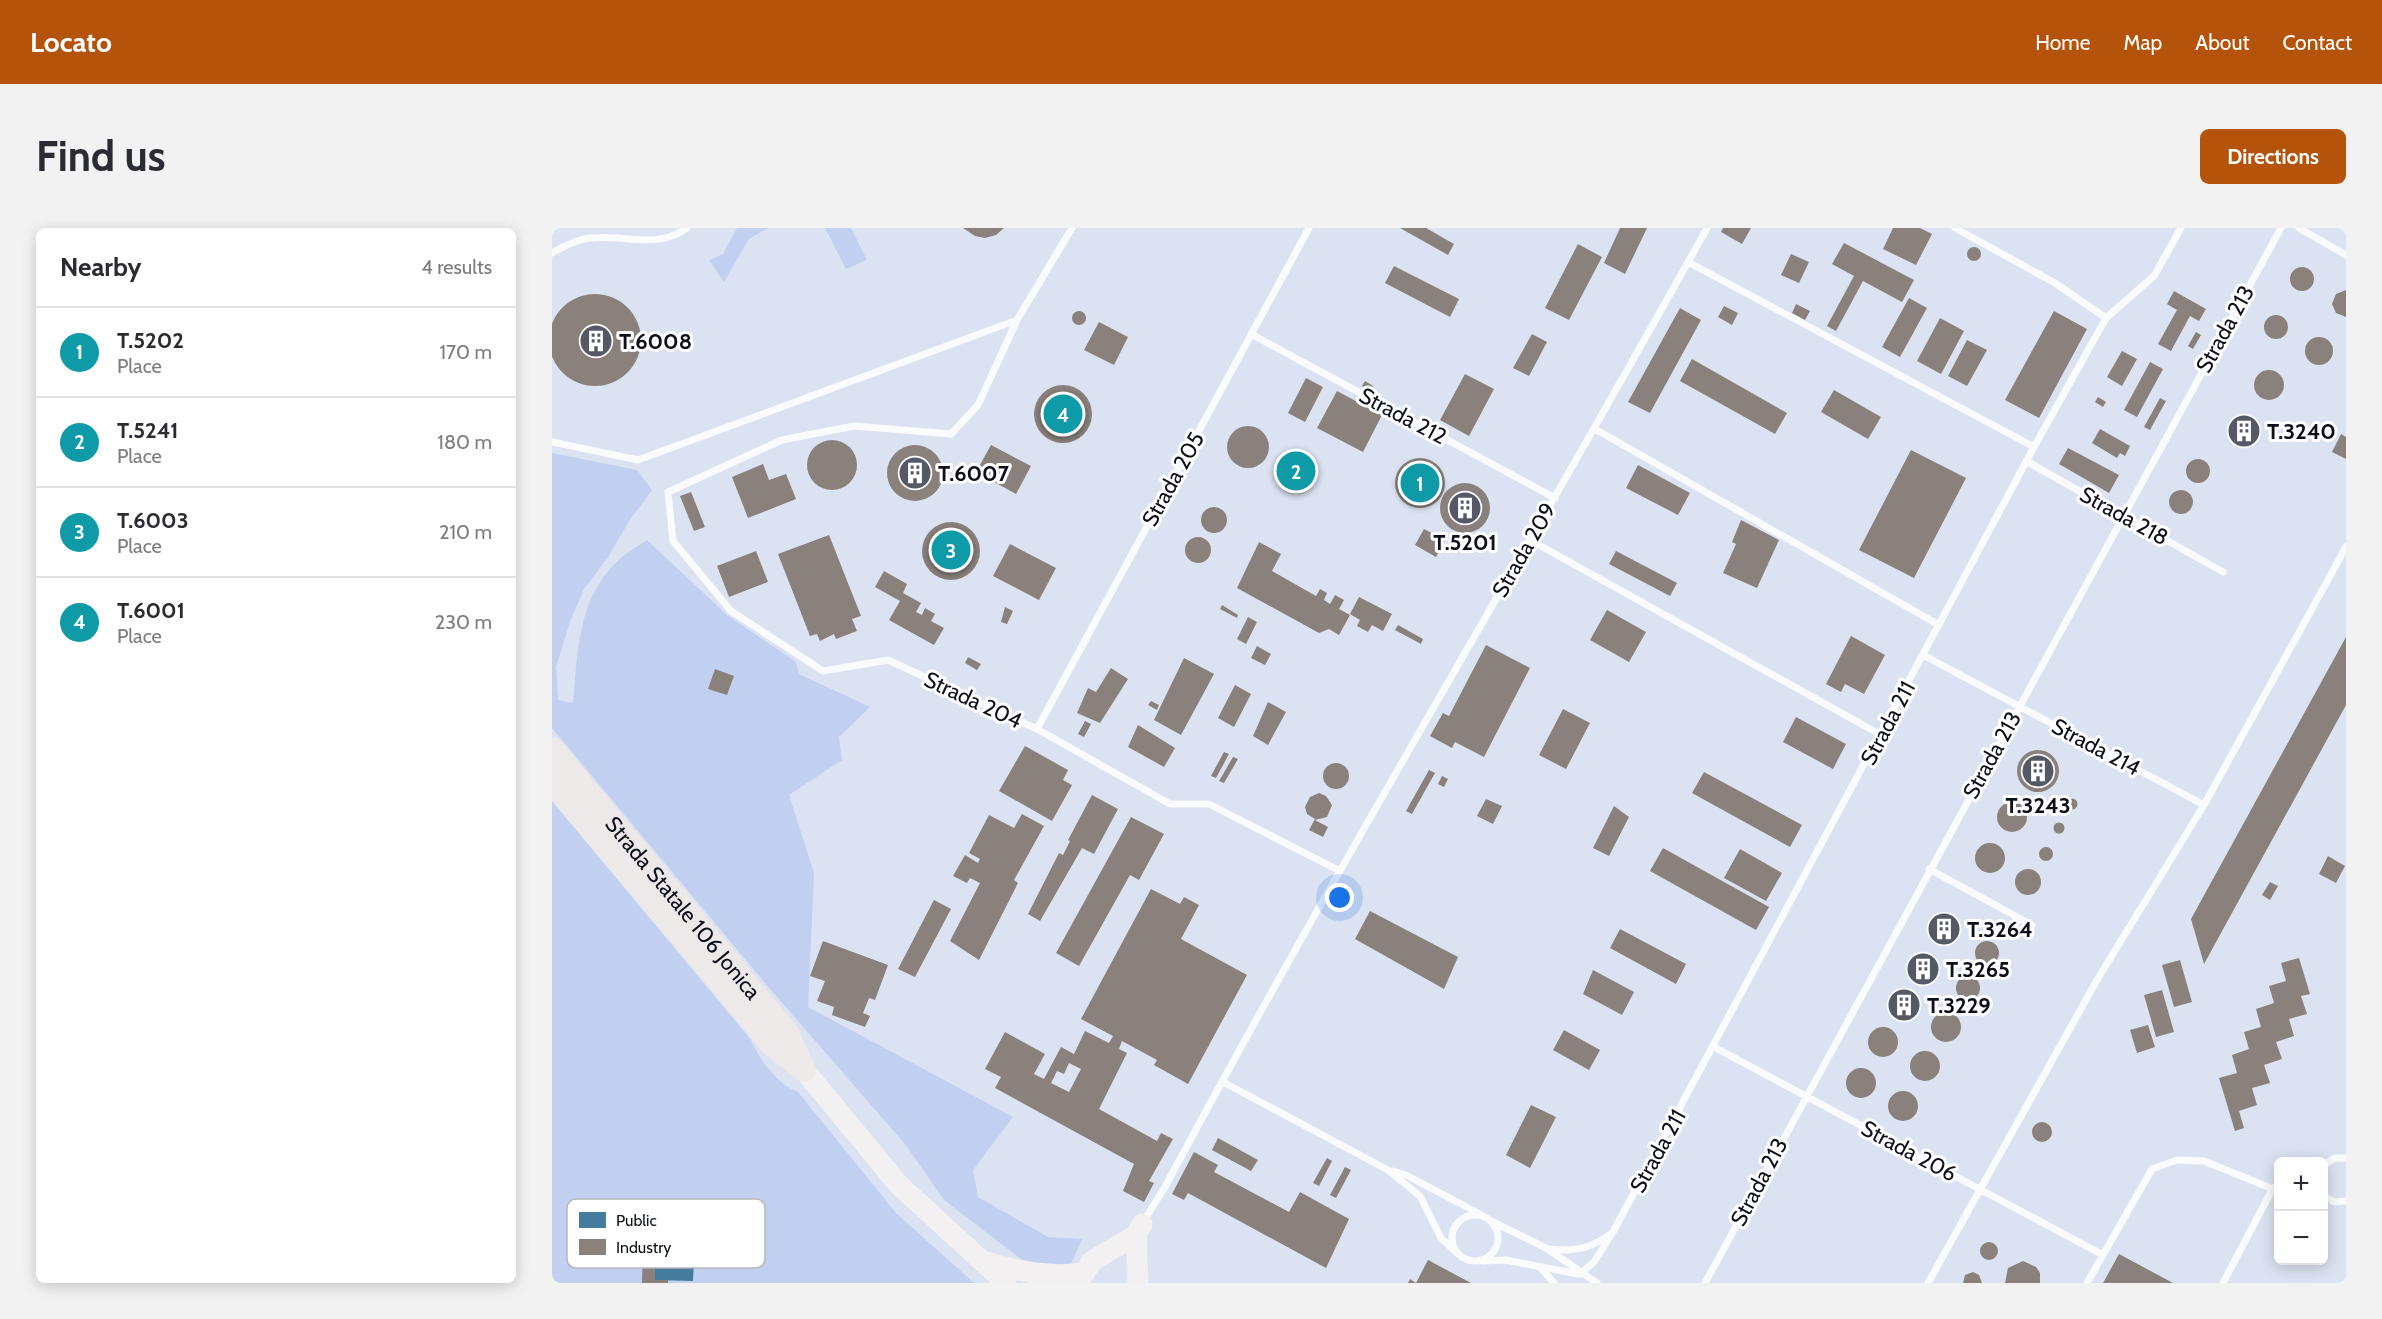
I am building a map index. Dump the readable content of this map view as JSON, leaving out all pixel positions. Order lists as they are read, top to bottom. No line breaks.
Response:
{"streets":{"highway":["Strada Statale 106 Jonica"],"lane":["Strada 213","Strada 212","Strada 205","Strada 218","Strada 209","Strada 204","Strada 211","Strada 214","Strada 206"]},"crossings":[["Strada 213","Strada 218"],["Strada 213","Strada 214"],["Strada 213","Strada 206"],["Strada 212","Strada 205"],["Strada 212","Strada 209"],["Strada 205","Strada 204"],["Strada 218","Strada 211"],["Strada 209","Strada 204"],["Strada 211","Strada 214"],["Strada 211","Strada 206"]],"places":{"building":["T.6008","T.3240","T.6007","T.5201","T.3243","T.3264","T.3265","T.3229"]},"legend":["Public","Industry"],"page":{"header":"Locato","nav":["Home","Map","About","Contact"],"buttons":"Directions","title":"Find us","heading":["Nearby","4 results"],"list":[{"mark":"1","name":"T.5202","note":"Place","value":"170 m"},{"mark":"2","name":"T.5241","note":"Place","value":"180 m"},{"mark":"3","name":"T.6003","note":"Place","value":"210 m"},{"mark":"4","name":"T.6001","note":"Place","value":"230 m"}],"pins":["4","2","1","3"],"map_buttons":["+","−"]}}
